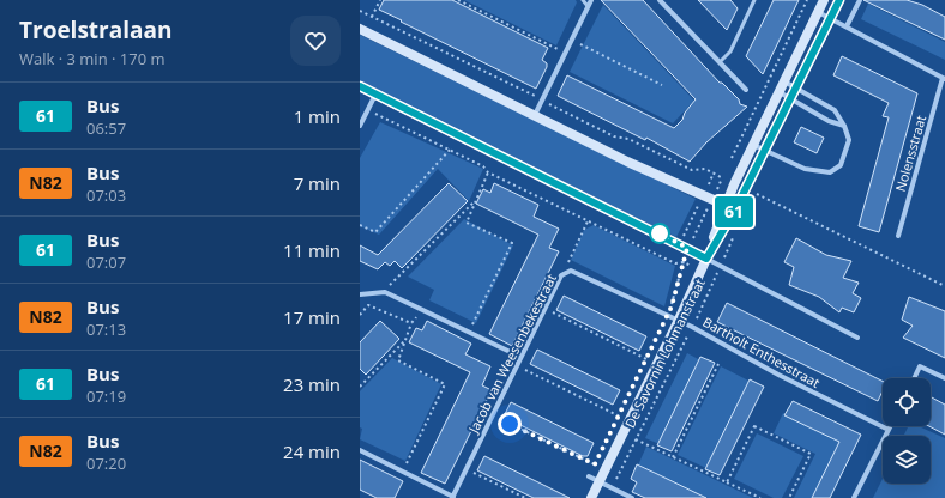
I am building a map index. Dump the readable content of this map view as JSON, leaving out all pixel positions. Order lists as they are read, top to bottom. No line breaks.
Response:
{"streets":{"street":["Nolensstraat","Bartholt Enthesstraat","Jacob van Weesenbekestraat","De Savornin Lohmanstraat"]},"crossings":[["Nolensstraat","De Savornin Lohmanstraat"],["Bartholt Enthesstraat","Jacob van Weesenbekestraat"],["Bartholt Enthesstraat","De Savornin Lohmanstraat"]],"lines":["bus line 61"],"page":{"heading":["Troelstralaan","Walk · 3 min · 170 m"],"on_map":"61","list":[{"mark":"61","name":"Bus","note":"06:57","value":"1 min"},{"mark":"N82","name":"Bus","note":"07:03","value":"7 min"},{"mark":"61","name":"Bus","note":"07:07","value":"11 min"},{"mark":"N82","name":"Bus","note":"07:13","value":"17 min"},{"mark":"61","name":"Bus","note":"07:19","value":"23 min"},{"mark":"N82","name":"Bus","note":"07:20","value":"24 min"}]}}
